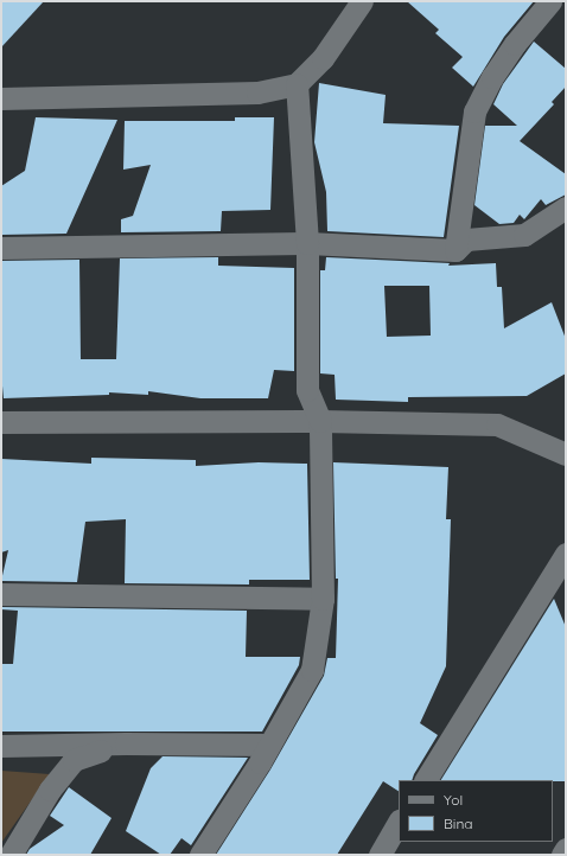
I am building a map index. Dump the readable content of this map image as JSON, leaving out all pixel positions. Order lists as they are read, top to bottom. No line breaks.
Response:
{"legend":["Yol","Bina"]}
